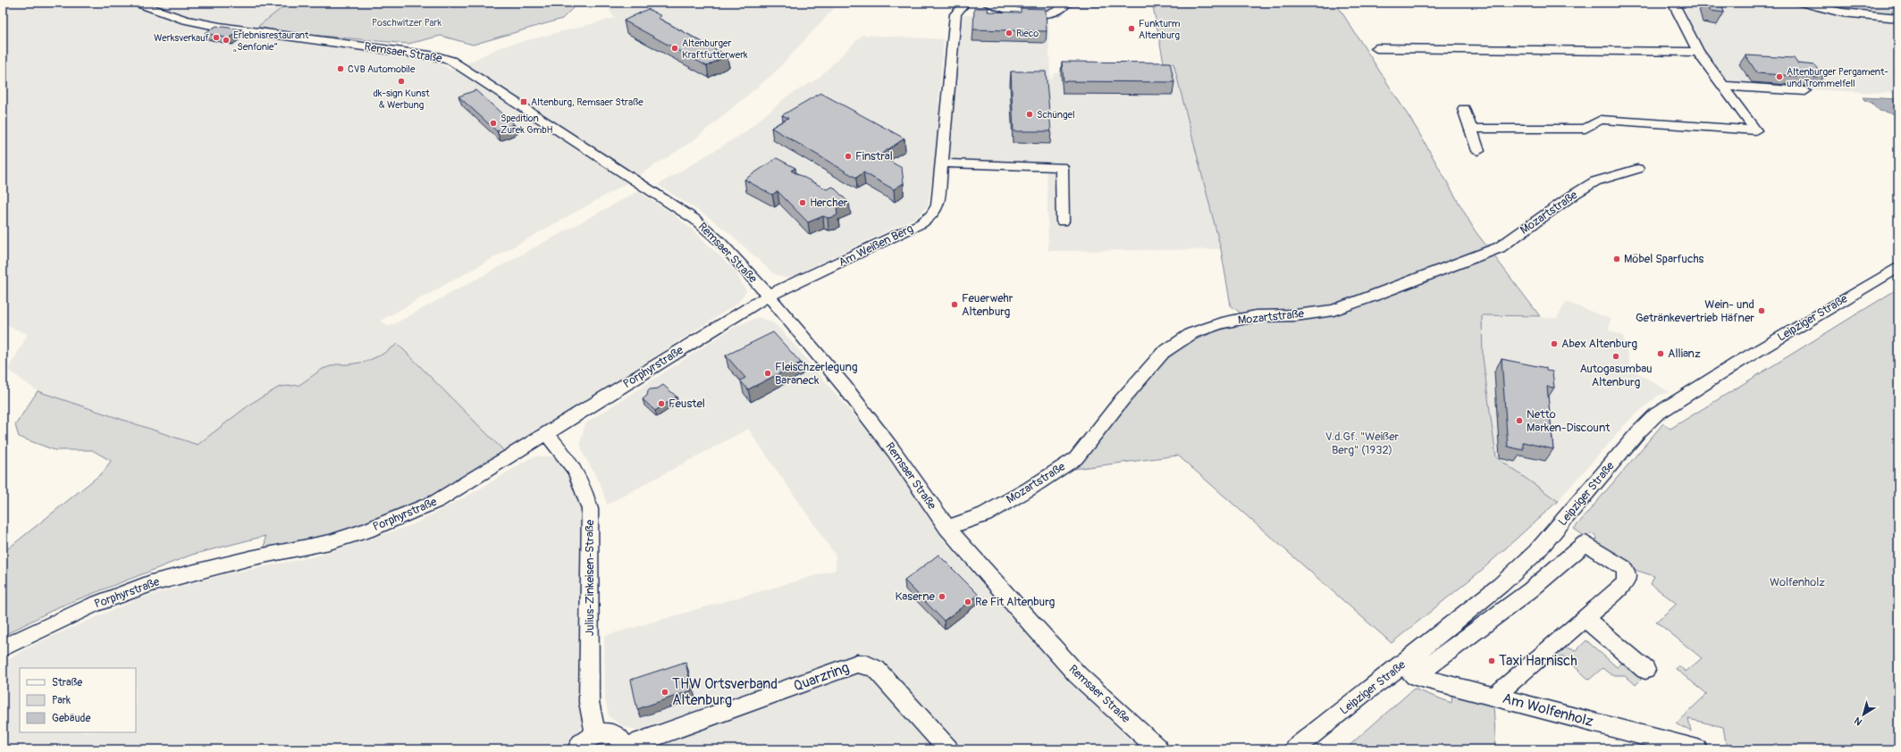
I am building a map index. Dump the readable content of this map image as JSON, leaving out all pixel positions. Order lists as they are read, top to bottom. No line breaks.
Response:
{"streets":{"street":["Remsaer Straße","Mozartstraße","Am Weißen Berg","Leipziger Straße","Porphyrstraße","Julius-Zinkeisen-Straße","Quarzring","Am Wolfenholz"]},"crossings":[["Remsaer Straße","Mozartstraße"],["Remsaer Straße","Am Weißen Berg"],["Remsaer Straße","Porphyrstraße"],["Am Weißen Berg","Porphyrstraße"],["Leipziger Straße","Am Wolfenholz"],["Porphyrstraße","Julius-Zinkeisen-Straße"]],"parks":["Poschwitzer Park","V.d.Gf. \"Weißer Berg\" (1932)","Wolfenholz"],"places":{"other":["Funkturm Altenburg","Rieco","Werksverkauf","Erlebnisrestaurant „Senfonie“","Altenburger Kraftfutterwerk","CVB Automobile","Altenburger Pergament- und Trommelfell","dk-sign Kunst & Werbung","Schüngel","Spedition Zurek GmbH","Finstral","Hercher","Möbel Sparfuchs","Feuerwehr Altenburg","Wein- und Getränkevertrieb Häfner","Abex Altenburg","Allianz","Autogasumbau Altenburg","Fleischzerlegung Baraneck","Feustel","Netto Marken-Discount","Kaserne","Re Fit Altenburg","Taxi Harnisch","THW Ortsverband Altenburg"],"transit":["Altenburg, Remsaer Straße"]},"legend":["Straße","Park","Gebäude"],"north":"bottom left"}
